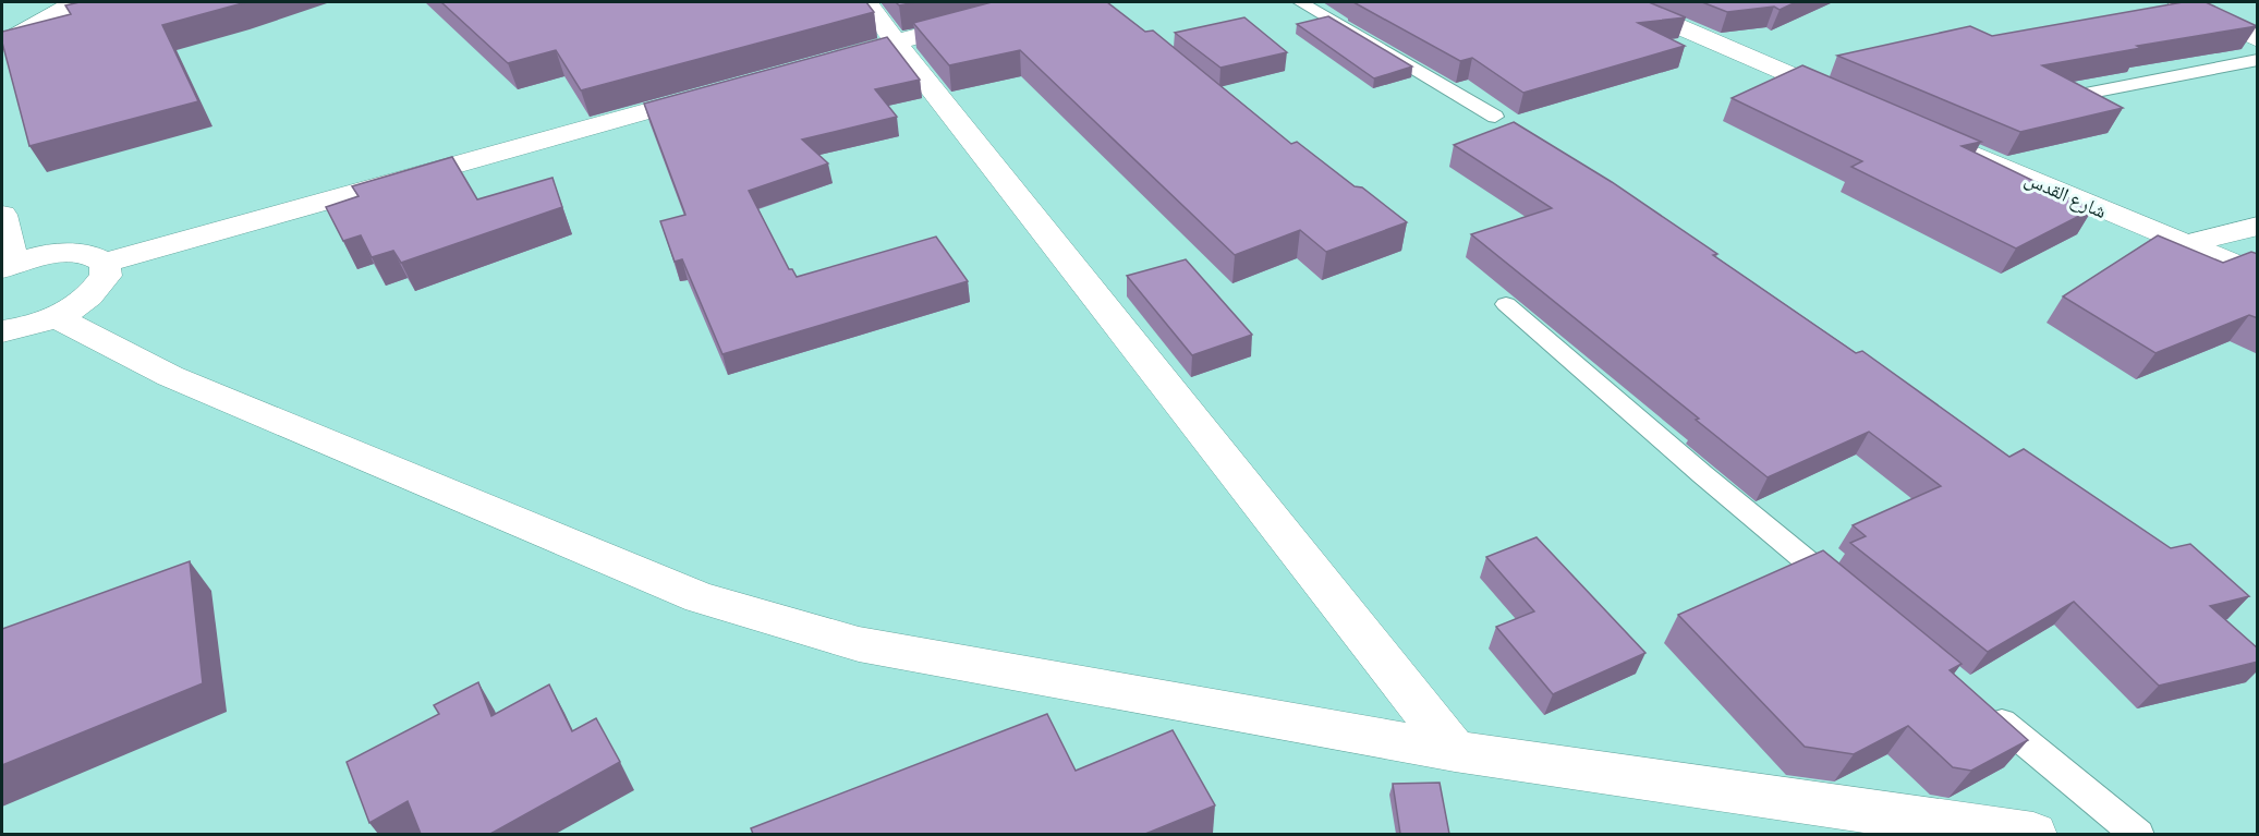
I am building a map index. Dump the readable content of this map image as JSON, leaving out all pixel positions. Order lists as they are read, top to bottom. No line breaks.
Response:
{"streets":{"street":["شارع القدس"]}}
